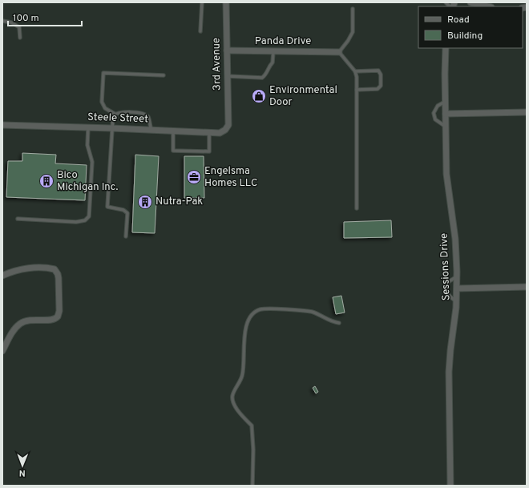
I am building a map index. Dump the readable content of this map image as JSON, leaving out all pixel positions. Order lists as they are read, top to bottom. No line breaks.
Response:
{"streets":{"street":["Panda Drive","3rd Avenue","Steele Street","Sessions Drive"]},"crossings":[["Panda Drive","3rd Avenue"],["3rd Avenue","Steele Street"]],"places":{"shop":["Environmental Door"],"office":["Engelsma Homes LLC"],"building":["Bico Michigan Inc.","Nutra-Pak"]},"legend":["Road","Building"],"scale_bar":"100 m","north":"bottom"}
